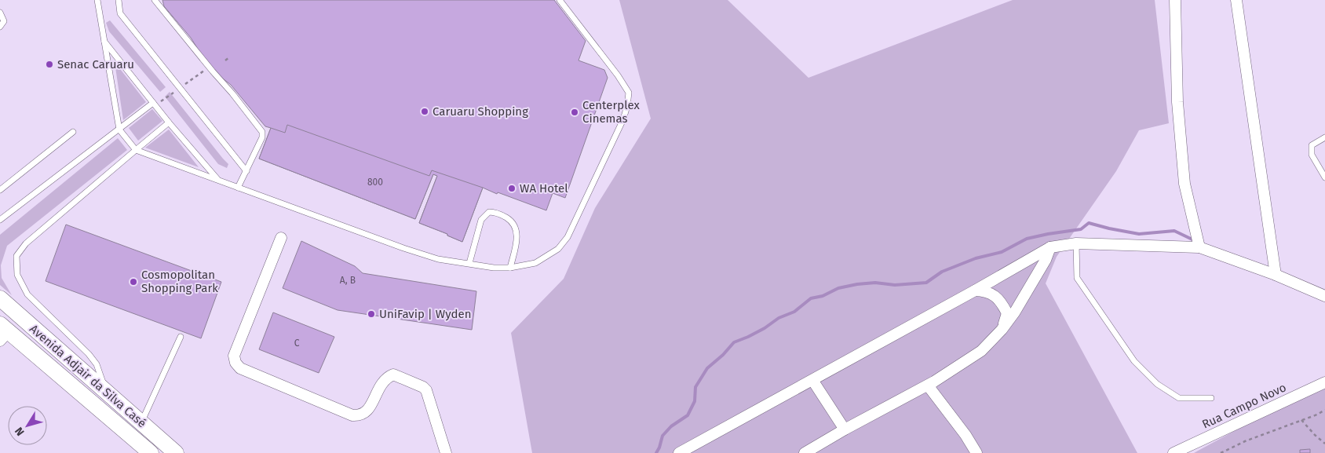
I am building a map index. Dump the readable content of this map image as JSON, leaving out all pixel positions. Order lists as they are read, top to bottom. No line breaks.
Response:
{"streets":{"main road":["Avenida Adjair da Silva Casé"],"street":["Rua Campo Novo"]},"places":["Senac Caruaru","Caruaru Shopping","Centerplex Cinemas","WA Hotel","Cosmopolitan Shopping Park","UniFavip | Wyden"],"house_numbers":["800","A, B","C"],"north":"bottom left"}
